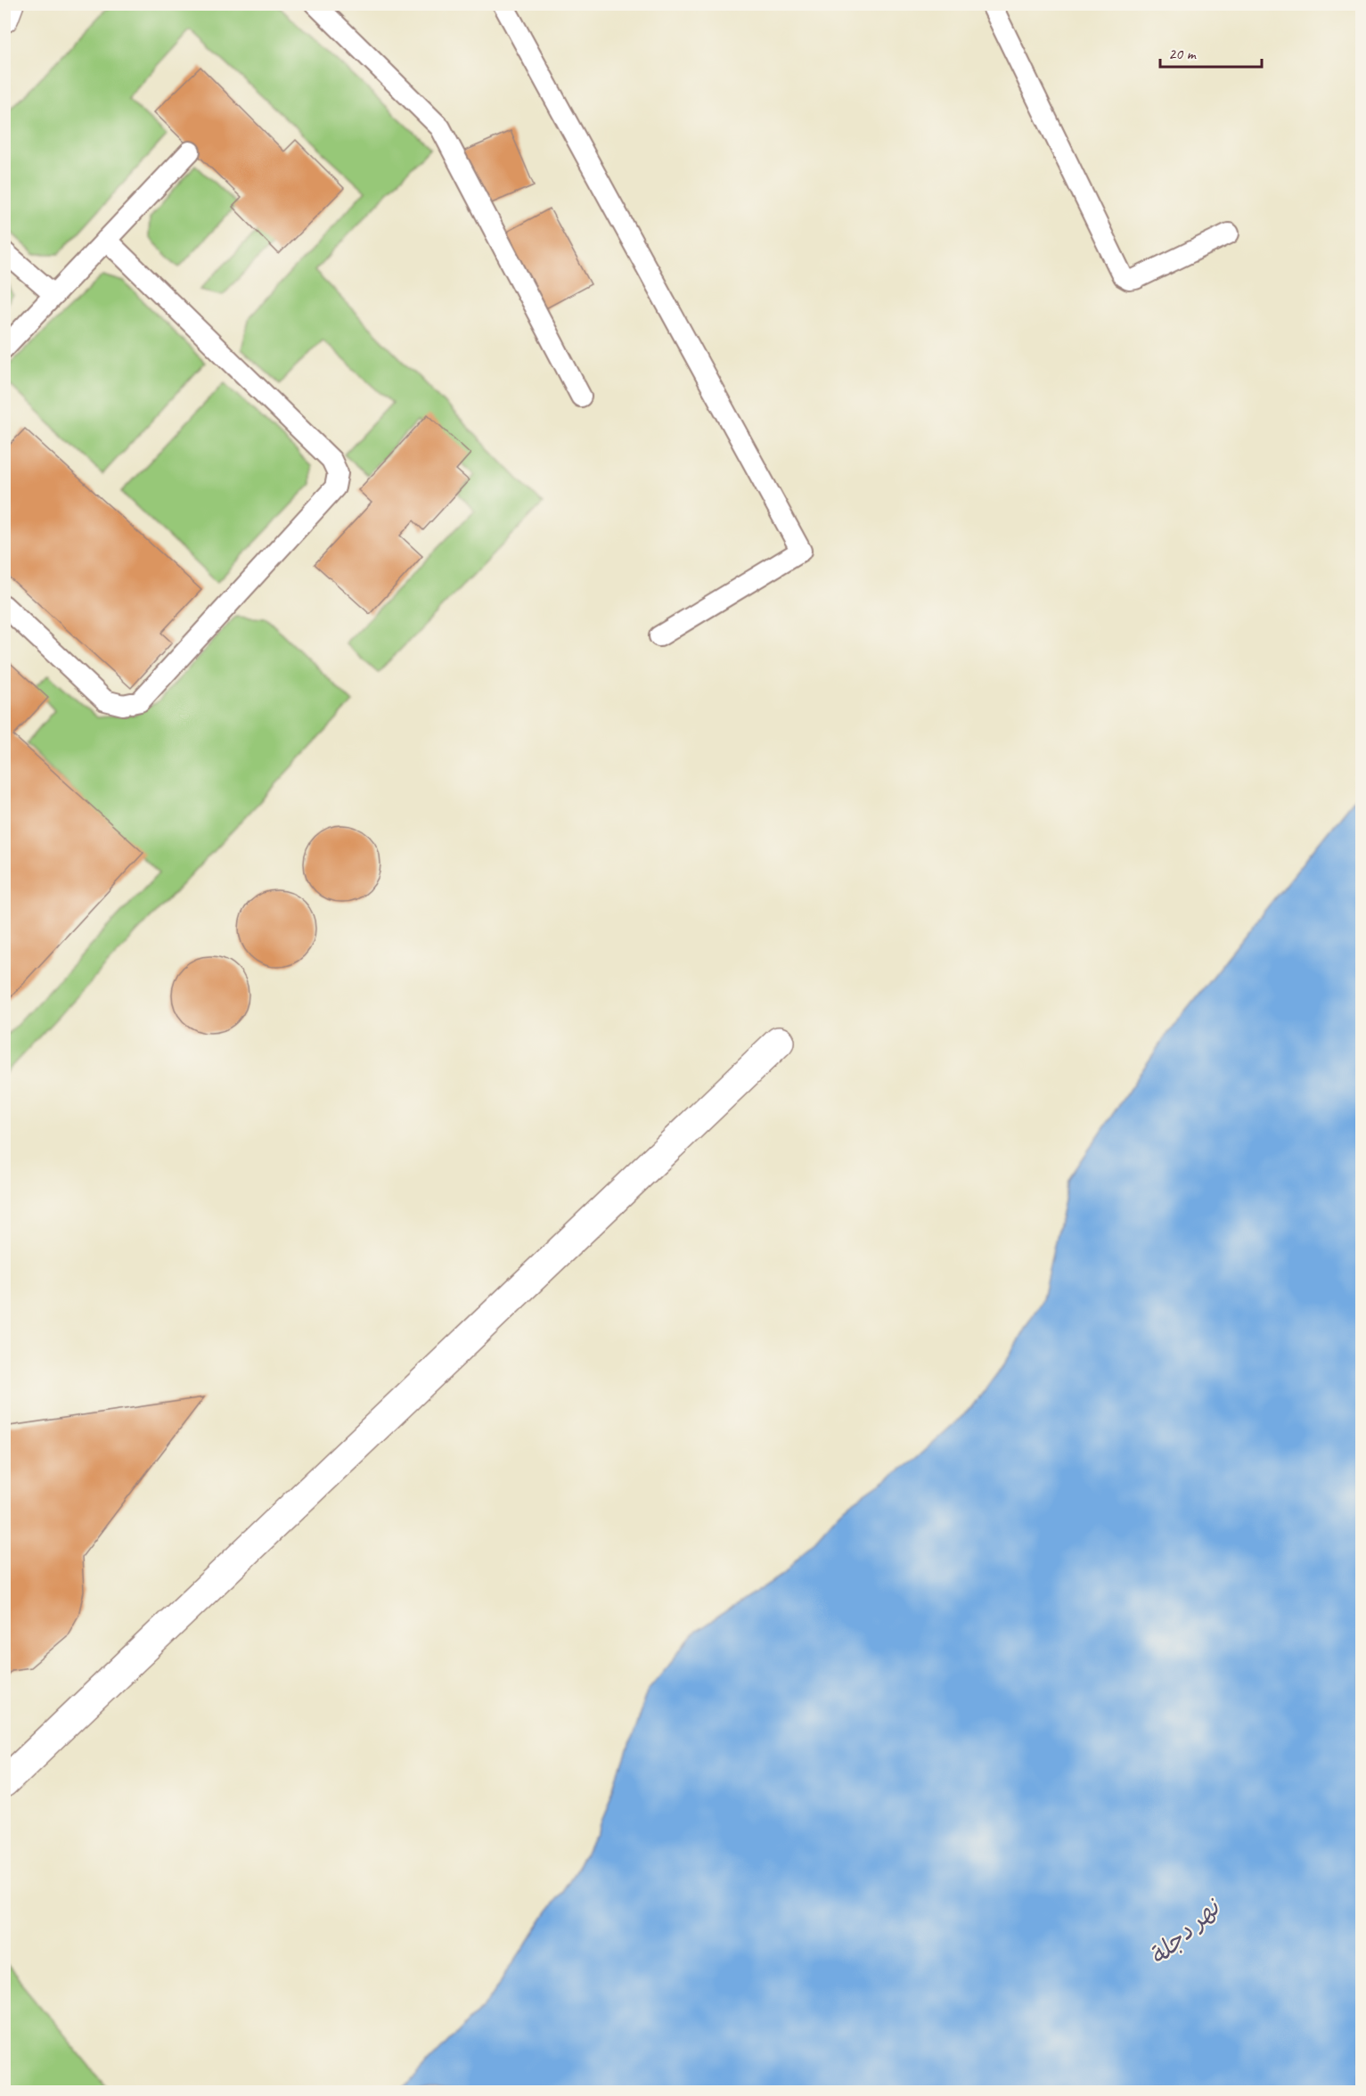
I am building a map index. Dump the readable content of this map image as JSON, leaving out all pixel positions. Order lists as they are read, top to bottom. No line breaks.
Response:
{"water":["نهر دجلة"],"scale_bar":"20 m"}
